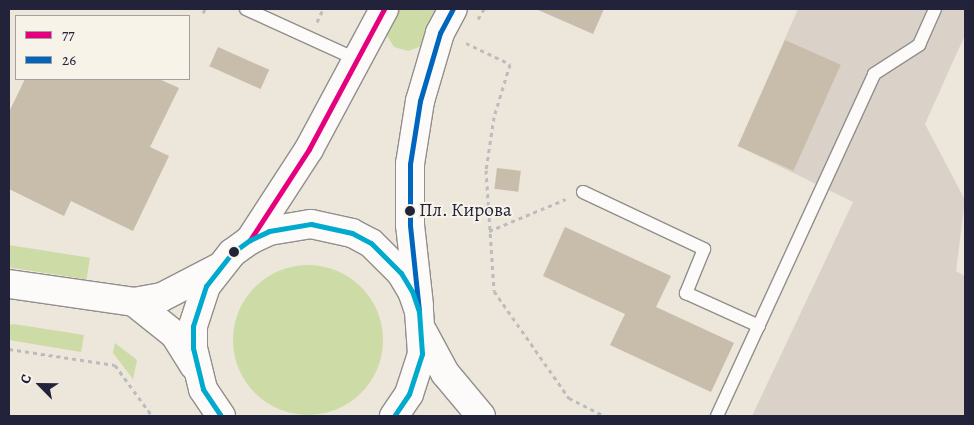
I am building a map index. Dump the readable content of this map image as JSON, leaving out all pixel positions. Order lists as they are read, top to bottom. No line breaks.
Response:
{"places":["Пл. Кирова"],"lines":["transit line 77","transit line 26"],"legend":["77","26"],"north":"top left"}
